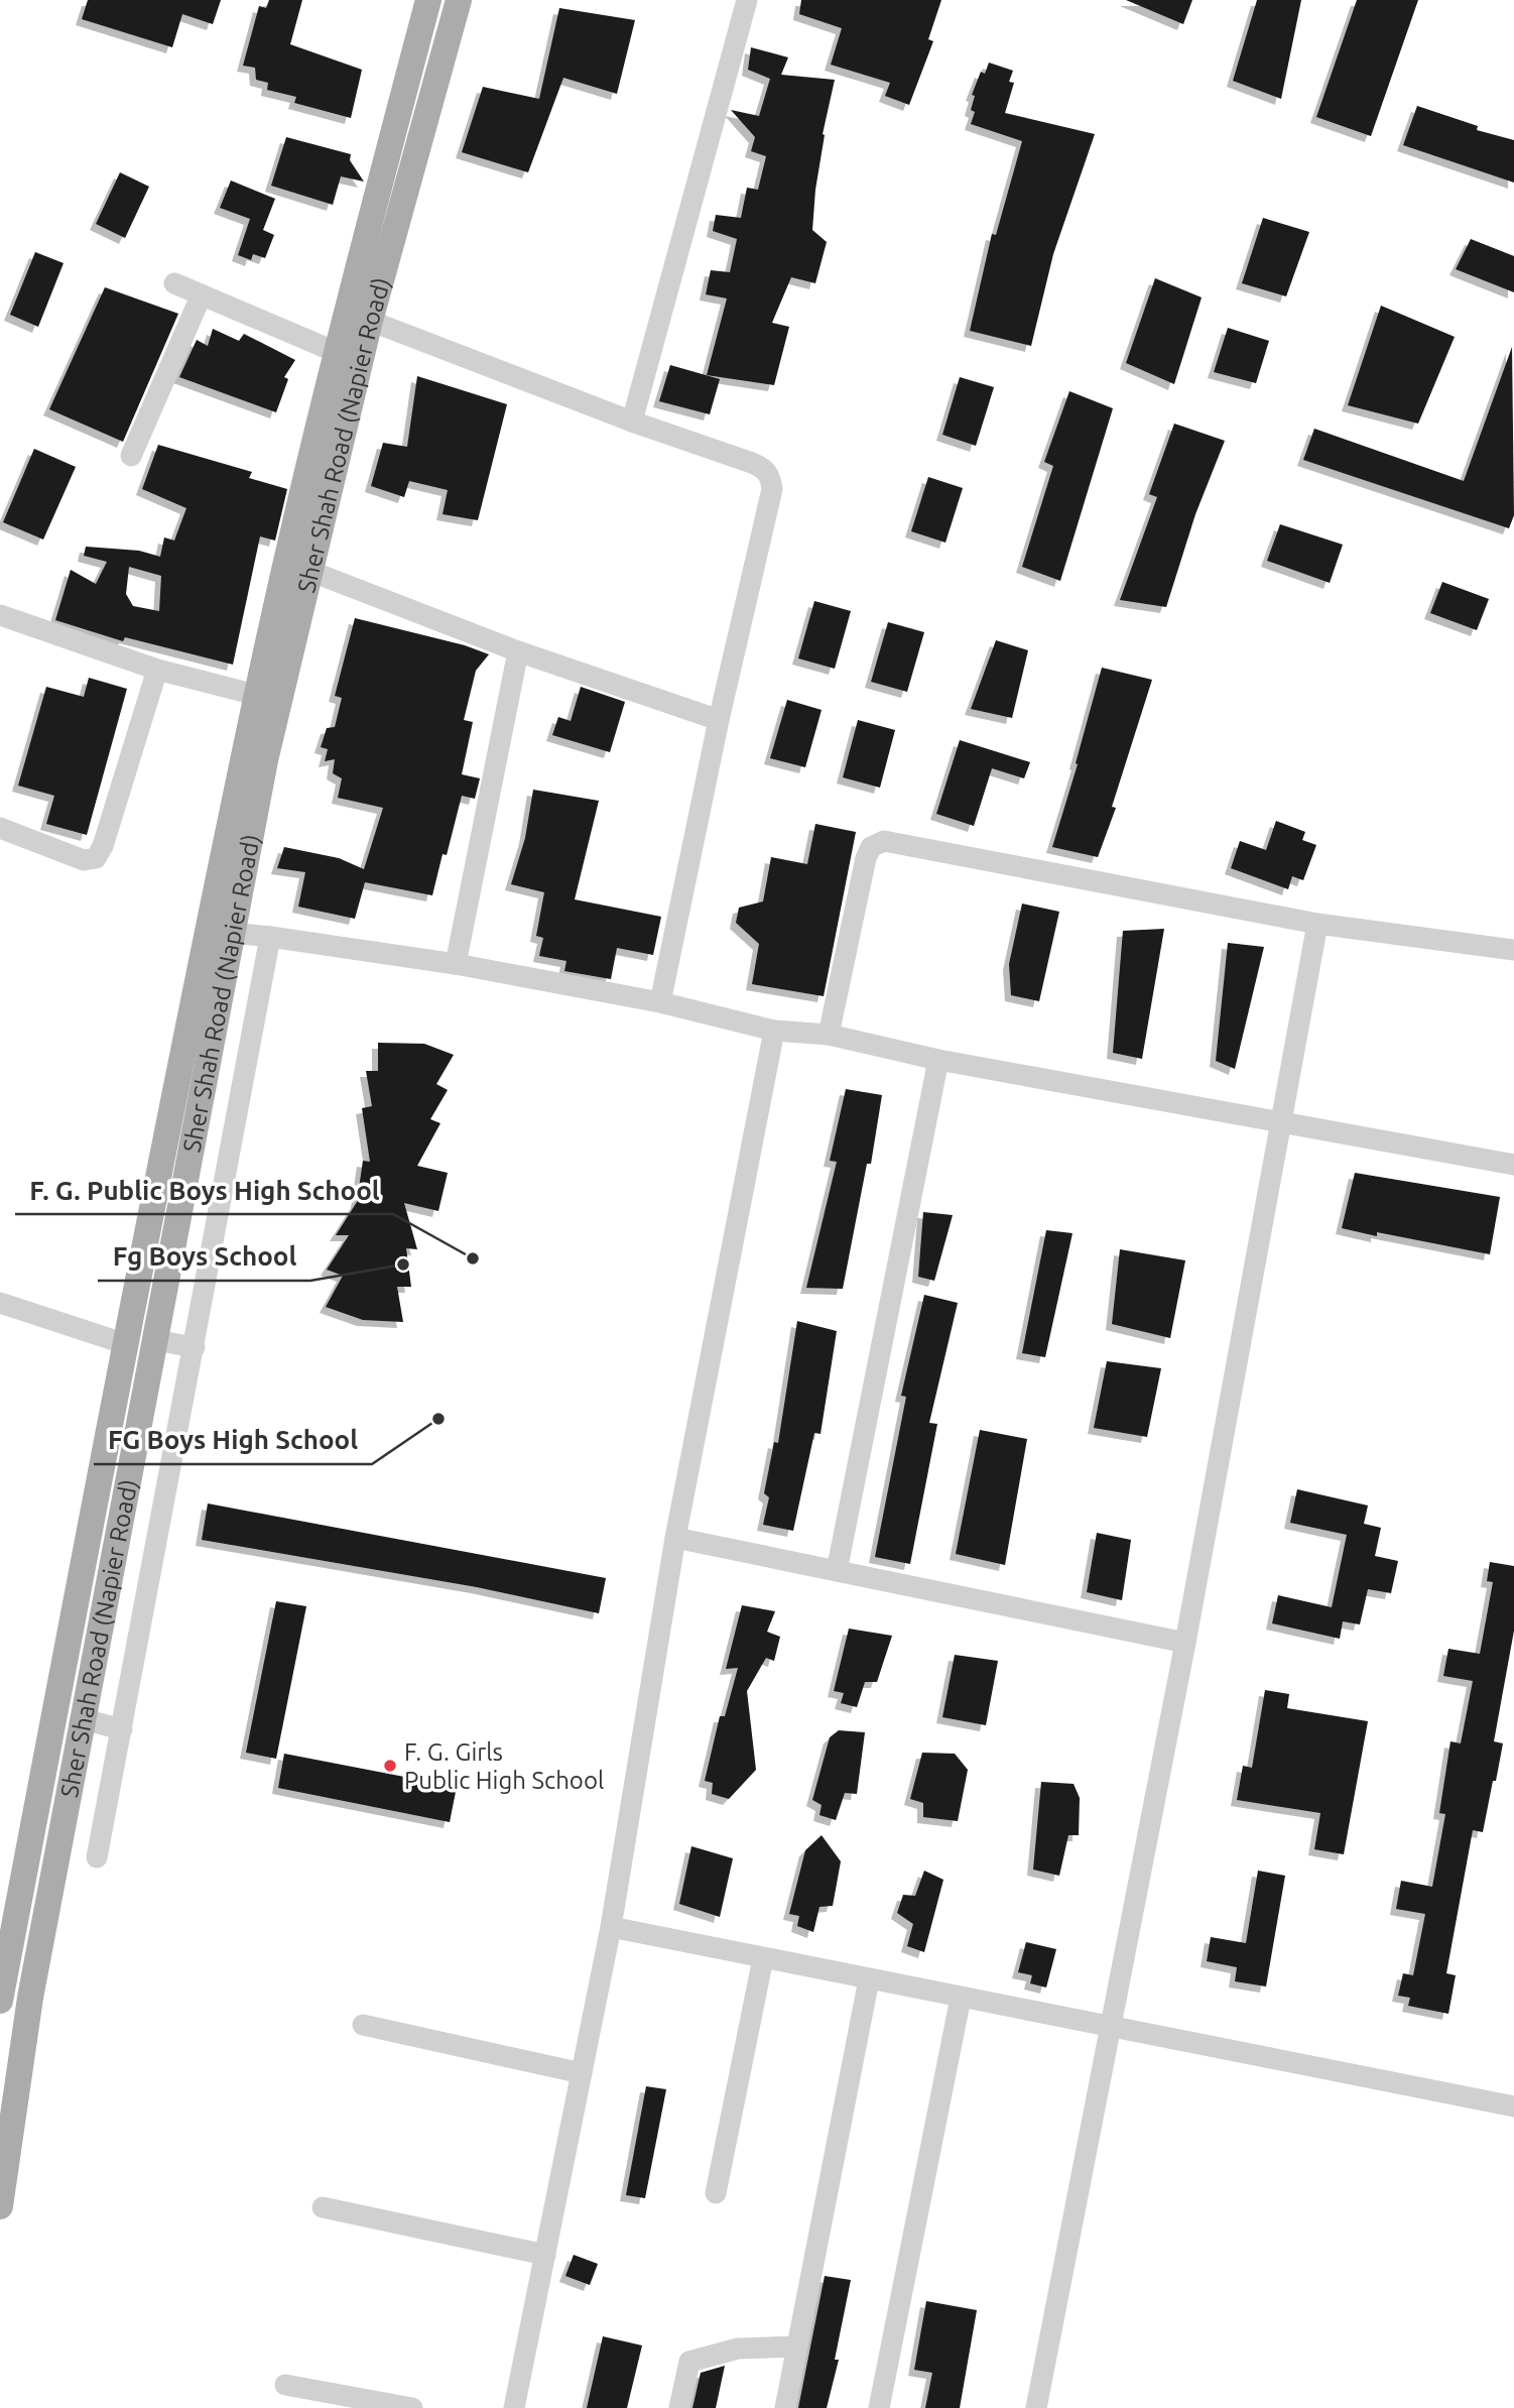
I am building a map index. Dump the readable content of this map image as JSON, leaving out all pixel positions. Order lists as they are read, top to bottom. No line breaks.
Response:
{"streets":{"main road":["Sher Shah Road (Napier Road)"]},"places":["F. G. Public Boys High School","Fg Boys School","FG Boys High School","F. G. Girls Public High School"]}
